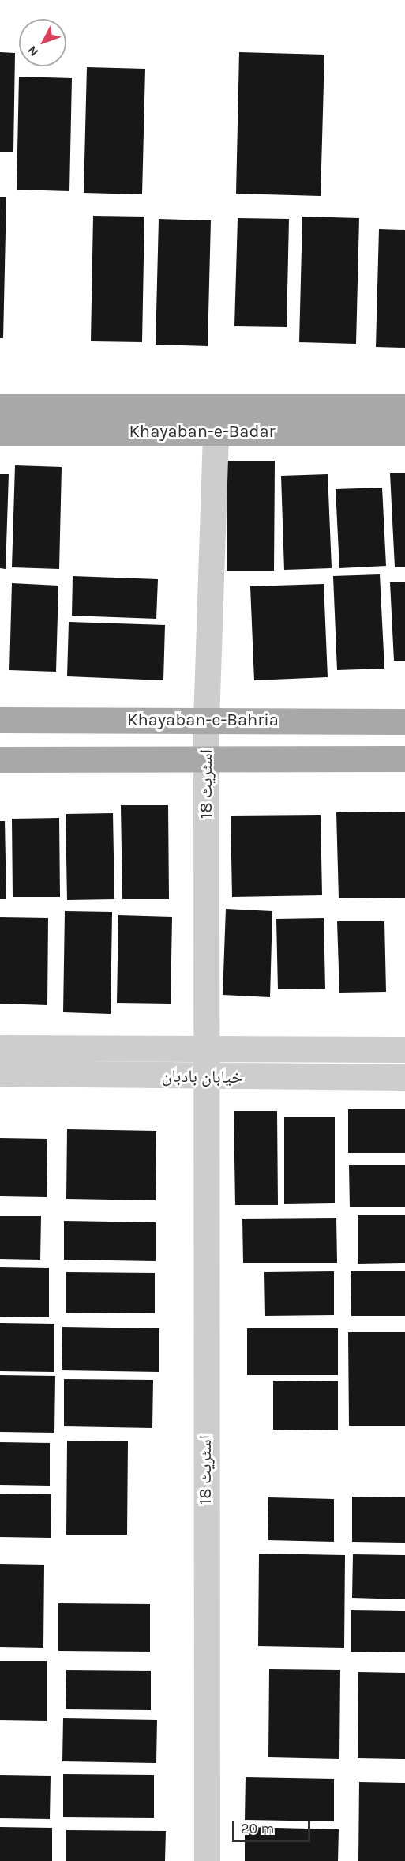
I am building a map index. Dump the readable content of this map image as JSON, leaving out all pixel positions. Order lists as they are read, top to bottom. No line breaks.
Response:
{"streets":{"main road":["Khayaban-e-Badar","Khayaban-e-Bahria"],"street":["اسٹریٹ 18","خیابان بادبان"]},"crossings":[["Khayaban-e-Badar","اسٹریٹ 18"],["Khayaban-e-Bahria","اسٹریٹ 18"],["اسٹریٹ 18","خیابان بادبان"]],"scale_bar":"20 m","north":"bottom left"}
